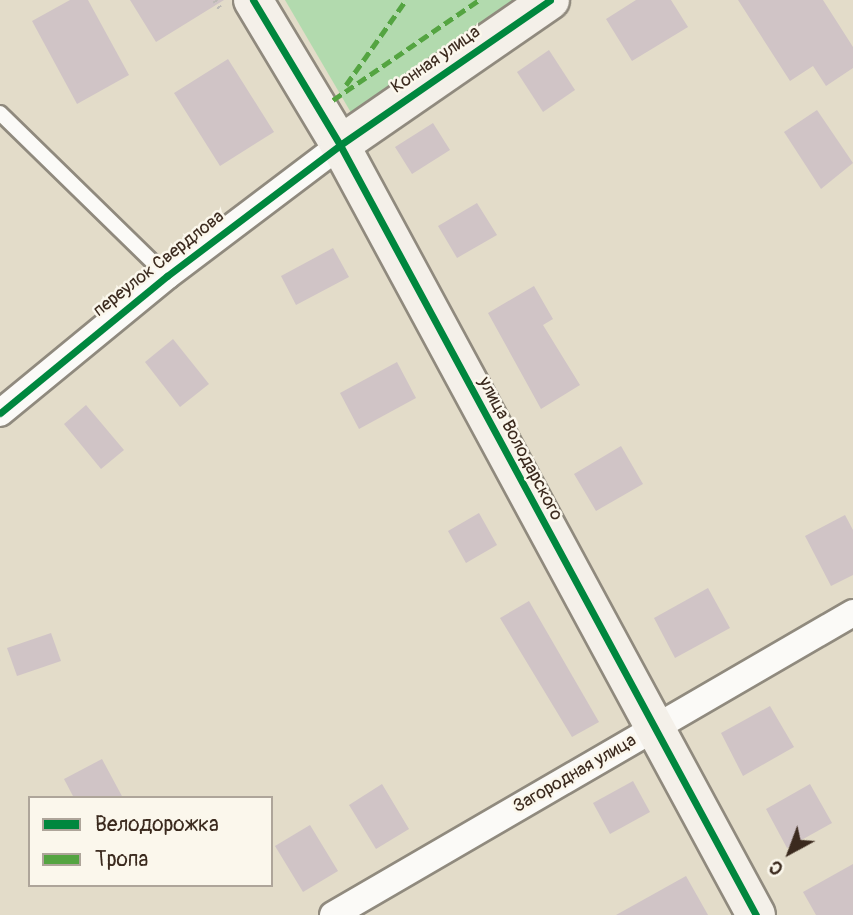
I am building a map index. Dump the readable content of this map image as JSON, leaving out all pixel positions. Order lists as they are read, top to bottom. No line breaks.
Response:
{"streets":{"street":["Конная улица","переулок Свердлова","улица Володарского","Загородная улица"]},"crossings":[["Конная улица","переулок Свердлова"],["Конная улица","улица Володарского"],["переулок Свердлова","улица Володарского"],["улица Володарского","Загородная улица"]],"legend":["Велодорожка","Тропа"],"north":"bottom left"}
